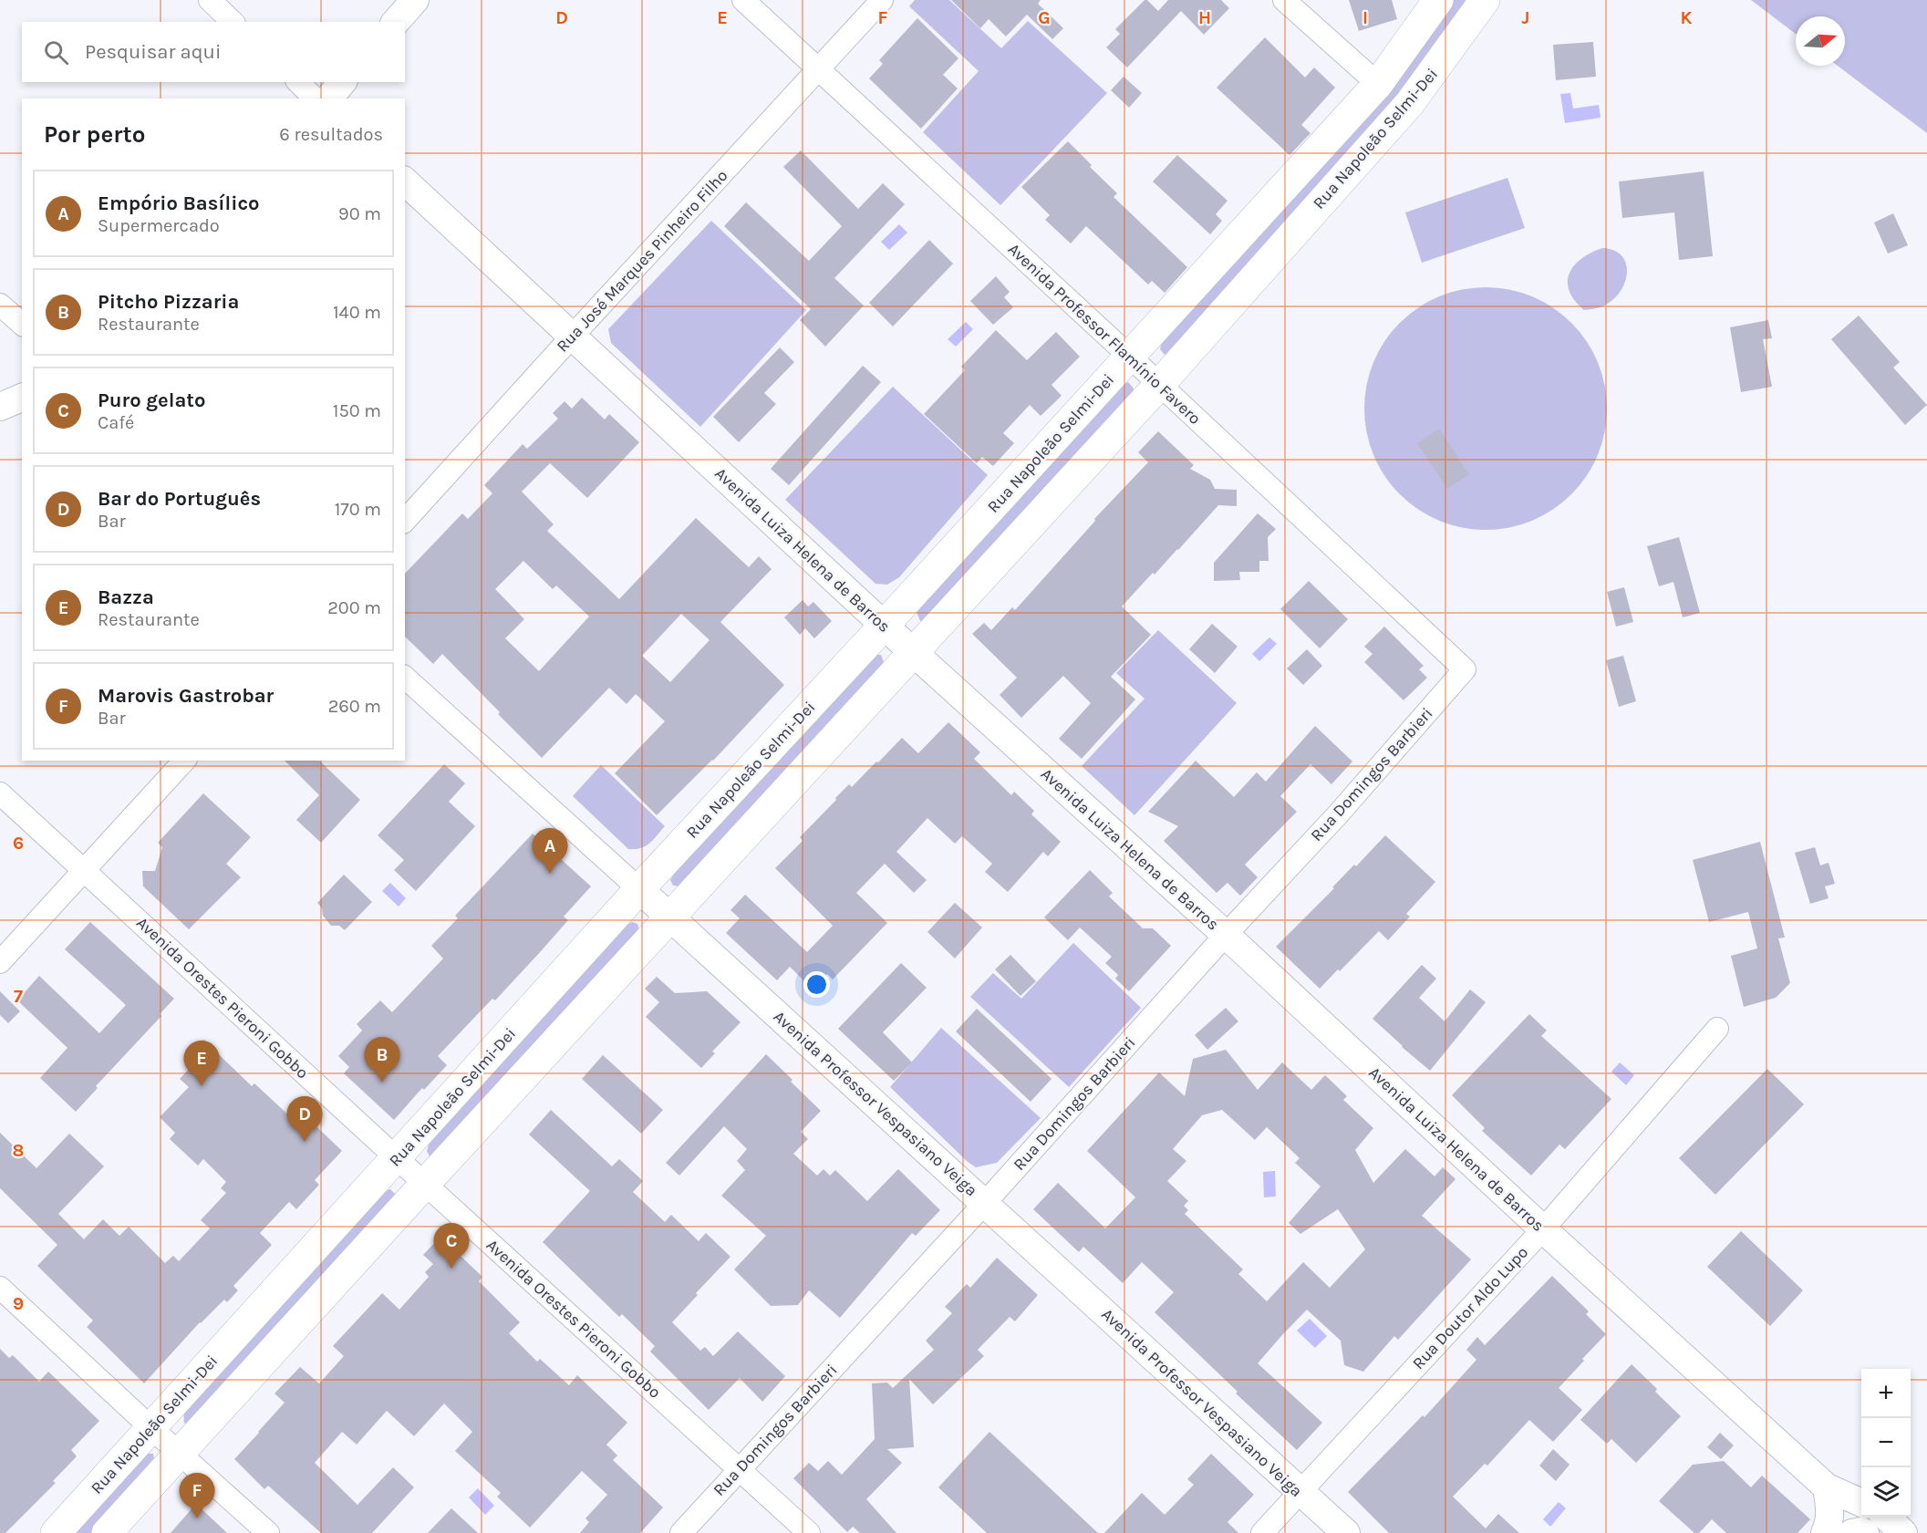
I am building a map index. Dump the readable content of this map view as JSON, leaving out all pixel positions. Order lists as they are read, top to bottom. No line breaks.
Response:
{"streets":{"main road":["Rua Napoleão Selmi-Dei"],"street":["Rua José Marques Pinheiro Filho","Avenida Professor Flamínio Favero","Avenida Luiza Helena de Barros","Rua Domingos Barbieri","Avenida Orestes Pieroni Gobbo","Avenida Professor Vespasiano Veiga","Rua Doutor Aldo Lupo"]},"crossings":[["Rua Napoleão Selmi-Dei","Avenida Professor Flamínio Favero"],["Rua Napoleão Selmi-Dei","Avenida Luiza Helena de Barros"],["Rua Napoleão Selmi-Dei","Avenida Orestes Pieroni Gobbo"],["Rua Napoleão Selmi-Dei","Avenida Professor Vespasiano Veiga"],["Rua José Marques Pinheiro Filho","Avenida Professor Flamínio Favero"],["Rua José Marques Pinheiro Filho","Avenida Luiza Helena de Barros"],["Avenida Professor Flamínio Favero","Rua Domingos Barbieri"],["Avenida Luiza Helena de Barros","Rua Domingos Barbieri"],["Avenida Luiza Helena de Barros","Rua Doutor Aldo Lupo"],["Rua Domingos Barbieri","Avenida Orestes Pieroni Gobbo"],["Rua Domingos Barbieri","Avenida Professor Vespasiano Veiga"],["Avenida Professor Vespasiano Veiga","Rua Doutor Aldo Lupo"]],"north":"right","page":{"search":"Pesquisar aqui","heading":["Por perto","6 resultados"],"list":[{"mark":"A","name":"Empório Basílico","note":"Supermercado","value":"90 m"},{"mark":"B","name":"Pitcho Pizzaria","note":"Restaurante","value":"140 m"},{"mark":"C","name":"Puro gelato","note":"Café","value":"150 m"},{"mark":"D","name":"Bar do Português","note":"Bar","value":"170 m"},{"mark":"E","name":"Bazza","note":"Restaurante","value":"200 m"},{"mark":"F","name":"Marovis Gastrobar","note":"Bar","value":"260 m"}],"pins":["A","B","E","D","C","F"],"map_buttons":["+","−"]},"grid":{"columns":["D","E","F","G","H","I","J","K"],"rows":["6","7","8","9"]}}
